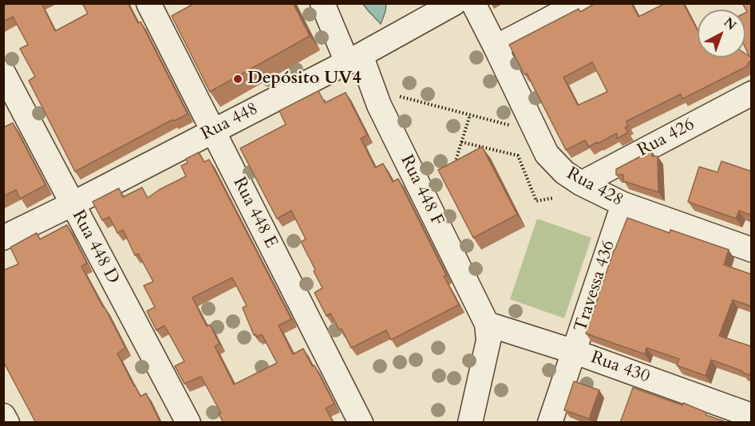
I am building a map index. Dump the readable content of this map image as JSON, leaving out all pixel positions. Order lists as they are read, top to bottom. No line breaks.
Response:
{"streets":{"street":["Rua 448","Rua 426","Rua 428","Rua 448 F","Rua 448 E","Rua 448 D","Travessa 436","Rua 430"]},"crossings":[["Rua 448","Rua 448 F"],["Rua 448","Rua 448 E"],["Rua 448","Rua 448 D"],["Rua 426","Rua 428"],["Rua 428","Travessa 436"],["Rua 448 F","Rua 430"],["Travessa 436","Rua 430"]],"places":["Depósito UV4"],"north":"top right"}
